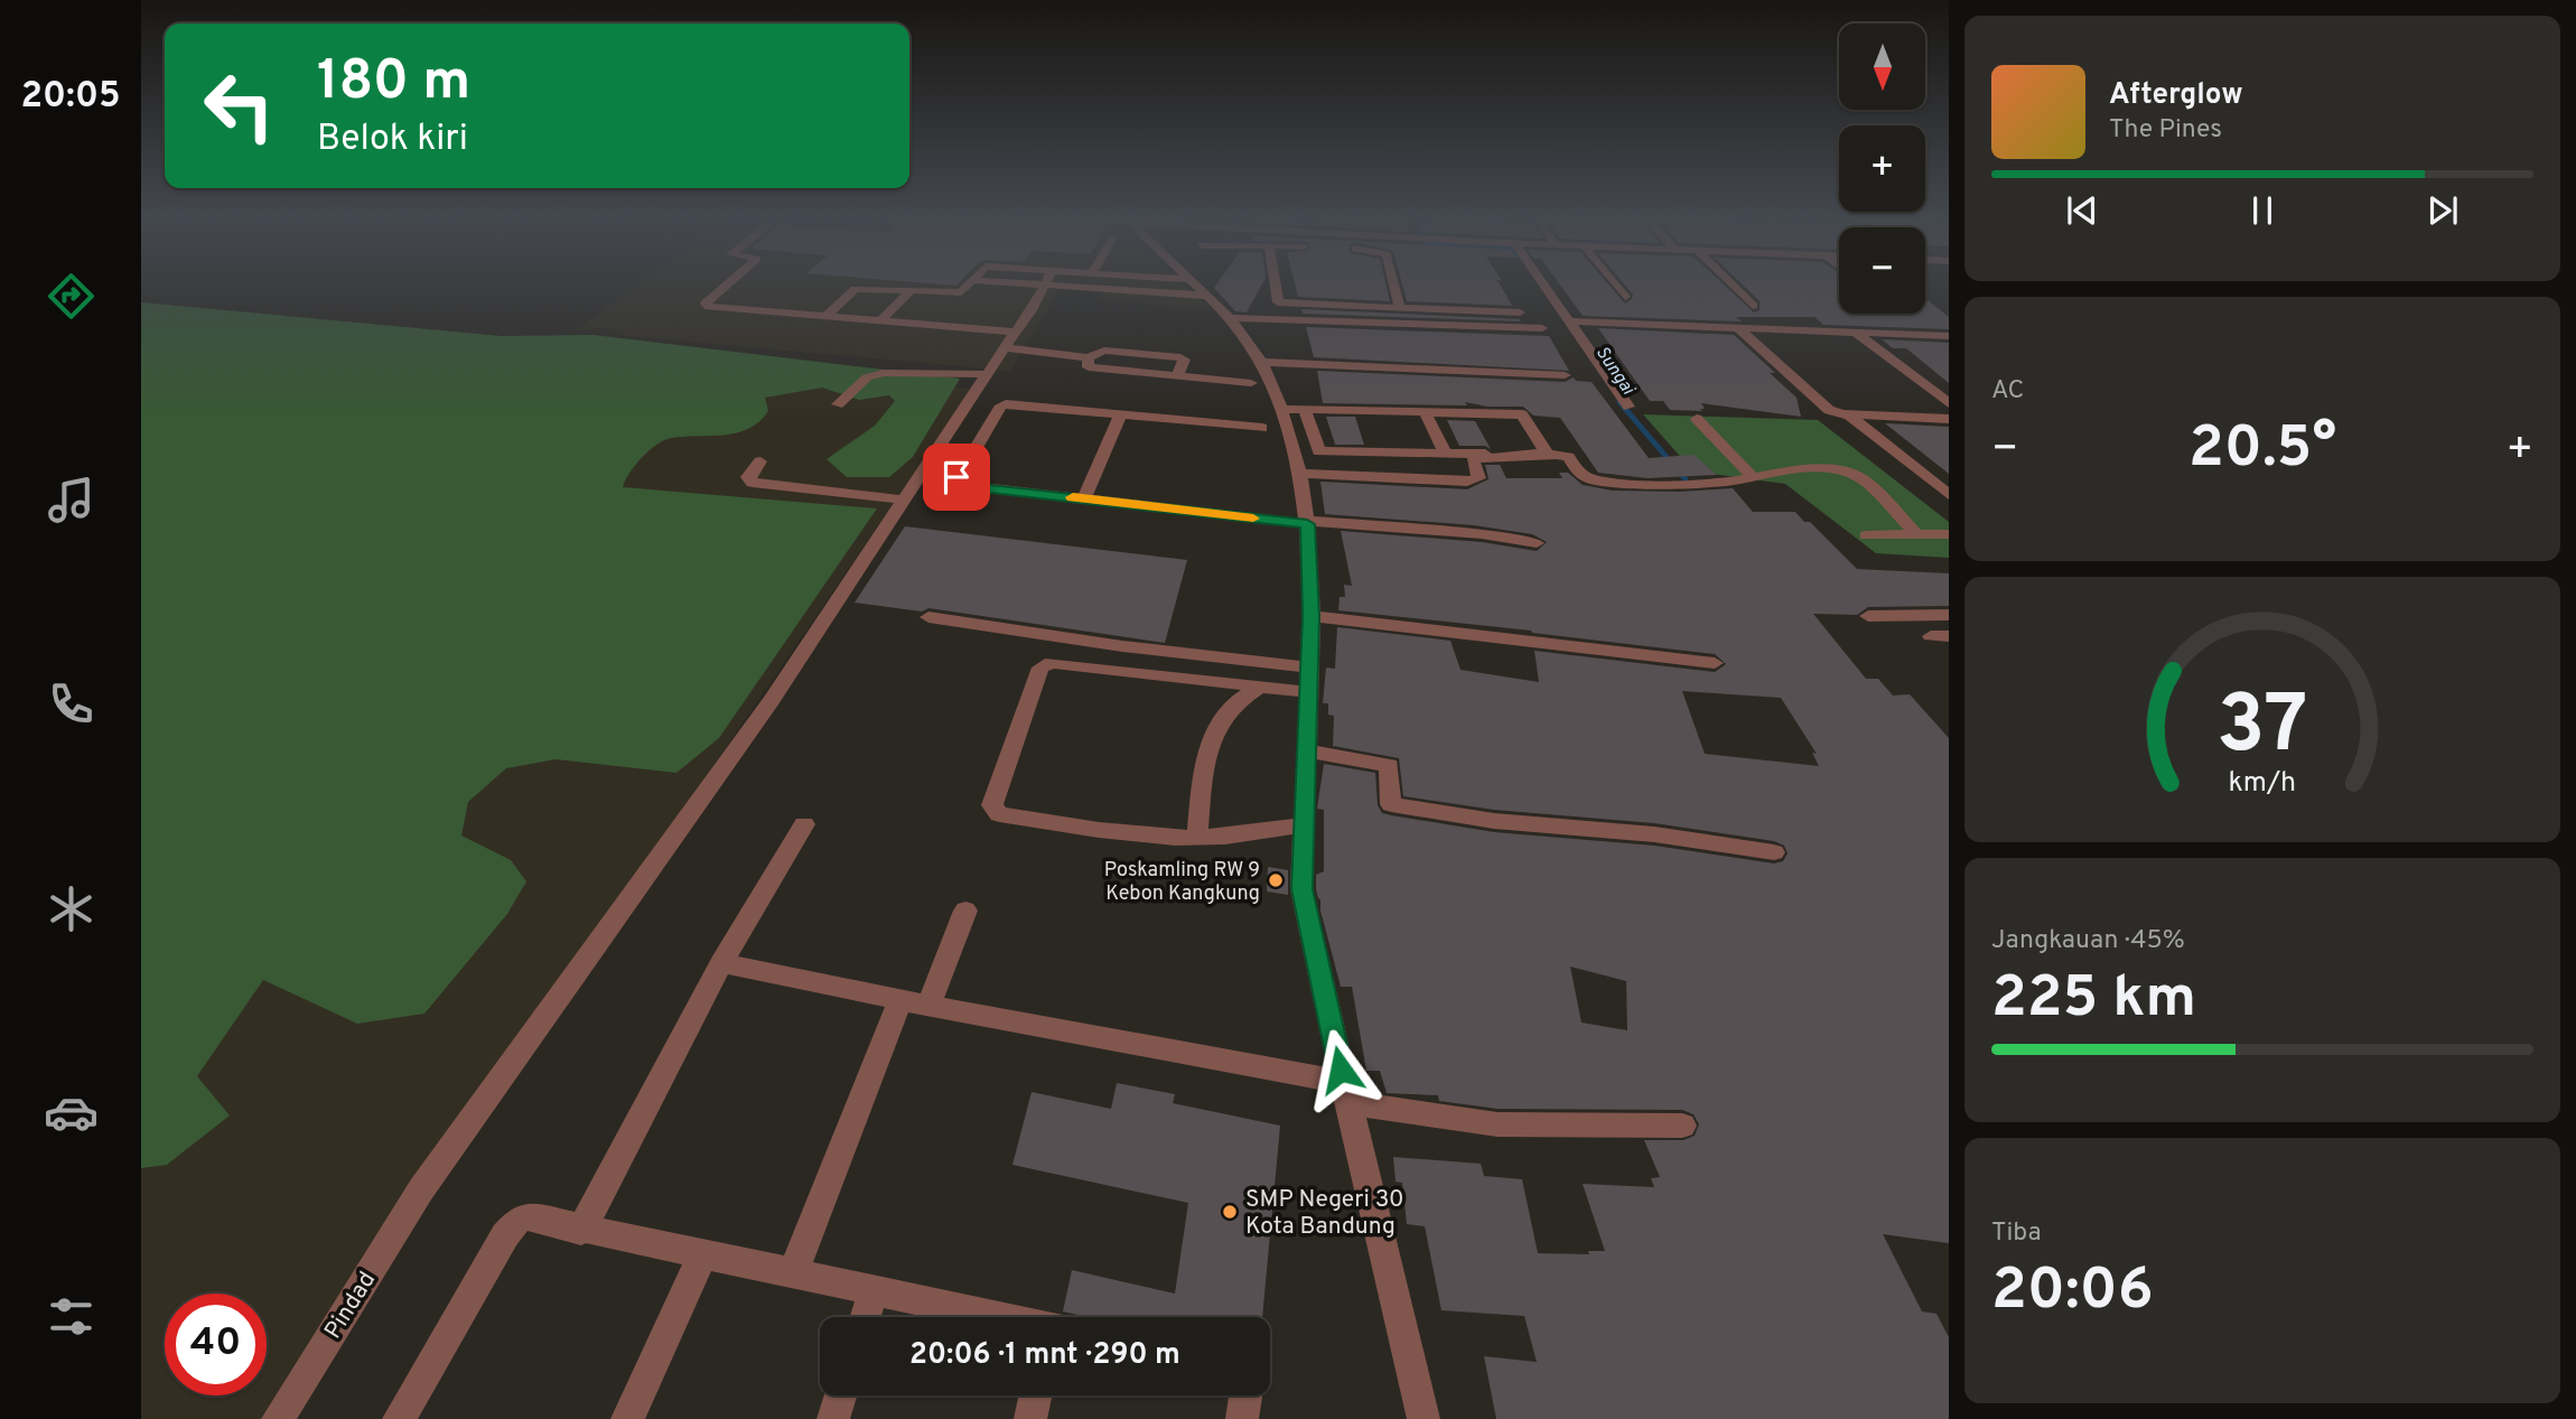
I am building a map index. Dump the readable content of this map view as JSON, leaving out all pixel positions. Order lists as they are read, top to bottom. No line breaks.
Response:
{"streets":{"street":["Pindad"]},"water":["Sungai"],"places":["Poskamling RW 9 Kebon Kangkung","SMP Negeri 30 Kota Bandung"],"north":"bottom","page":{"tabs":"20:05","map_buttons":["+","−"],"turn":["180 m","Belok kiri"],"song":["Afterglow","The Pines"],"tile":["AC",["Jangkauan · 45%","225 km"],["Tiba","20:06"]],"heat":["−","20.5°","+"],"limit":"40","trip":"20:06 · 1 mnt · 290 m","gauge":["37","km/h"]}}
